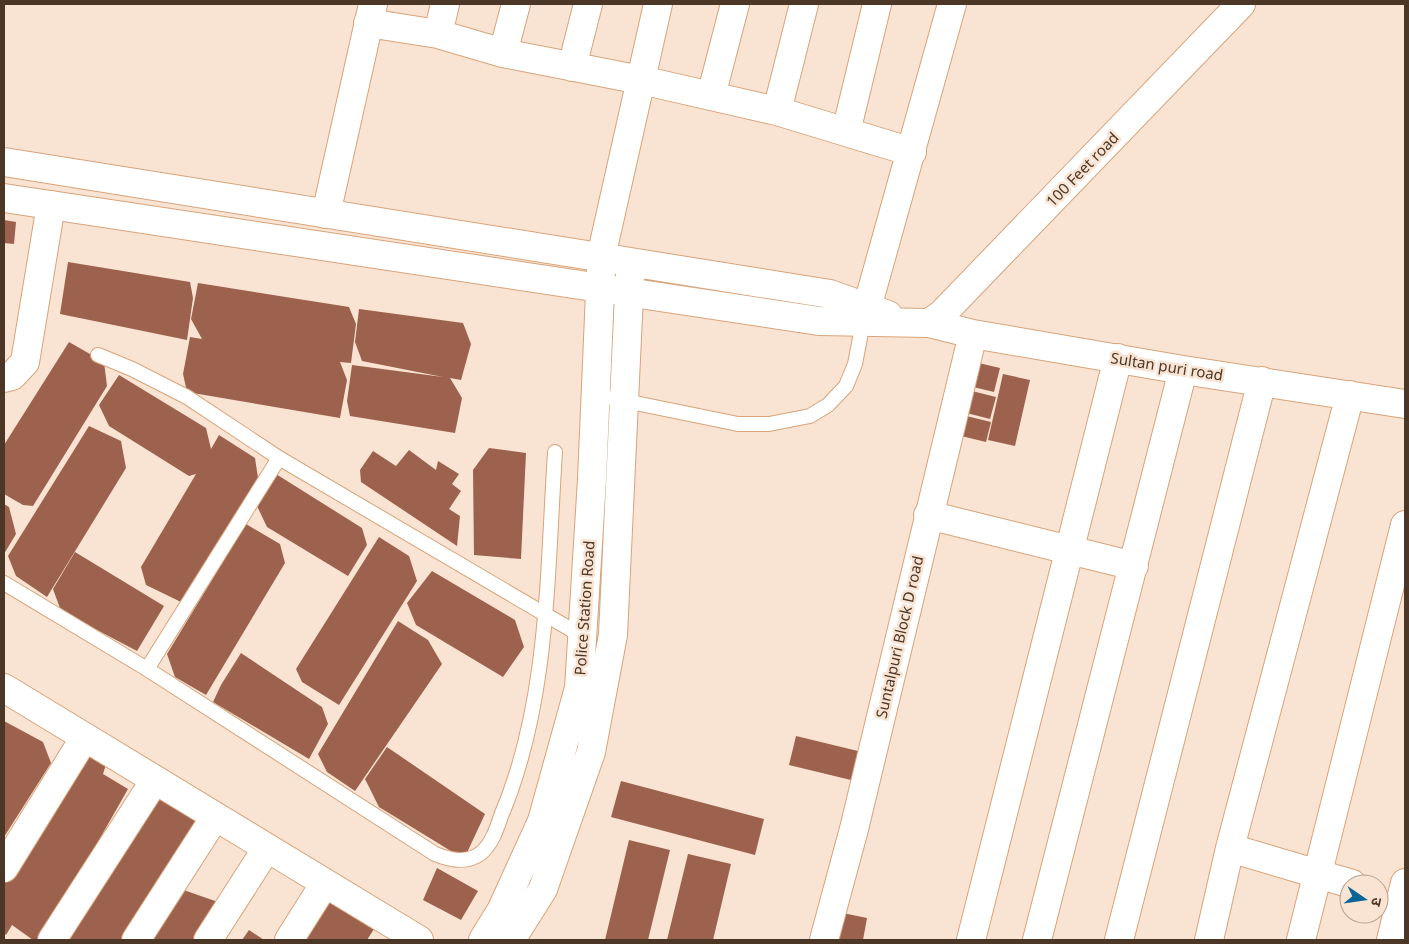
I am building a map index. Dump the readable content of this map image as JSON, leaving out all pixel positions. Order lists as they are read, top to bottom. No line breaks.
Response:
{"streets":{"street":["100 Feet road","Sultan puri road","Police Station Road","Suntalpuri Block D road"]},"crossings":[["100 Feet road","Sultan puri road"],["Sultan puri road","Police Station Road"],["Sultan puri road","Suntalpuri Block D road"]],"north":"right"}
